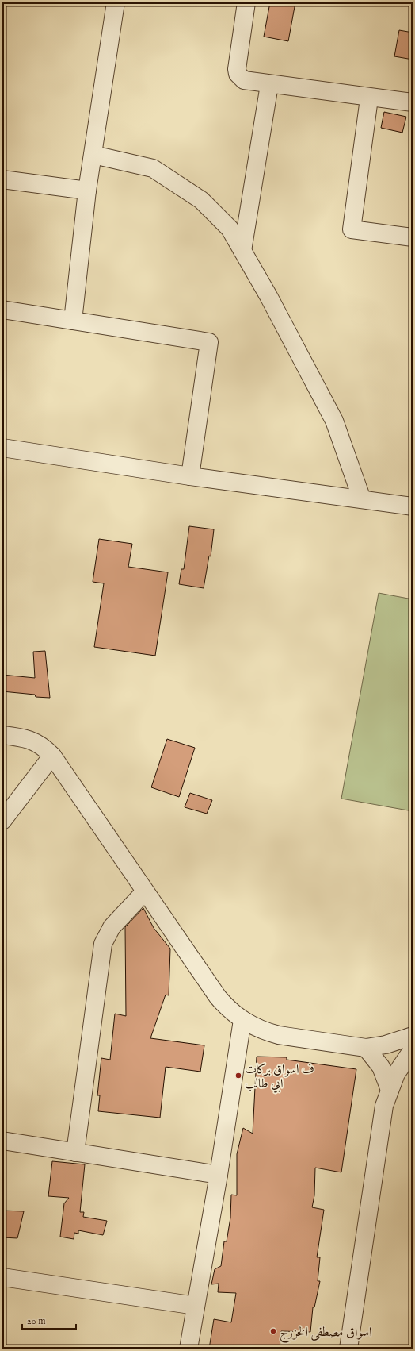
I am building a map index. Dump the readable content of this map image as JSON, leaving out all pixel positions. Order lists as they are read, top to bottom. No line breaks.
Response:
{"places":["ف اسواق بركات ابي طالب","اسواق مصطفى الخزرج"],"scale_bar":"20 m"}
